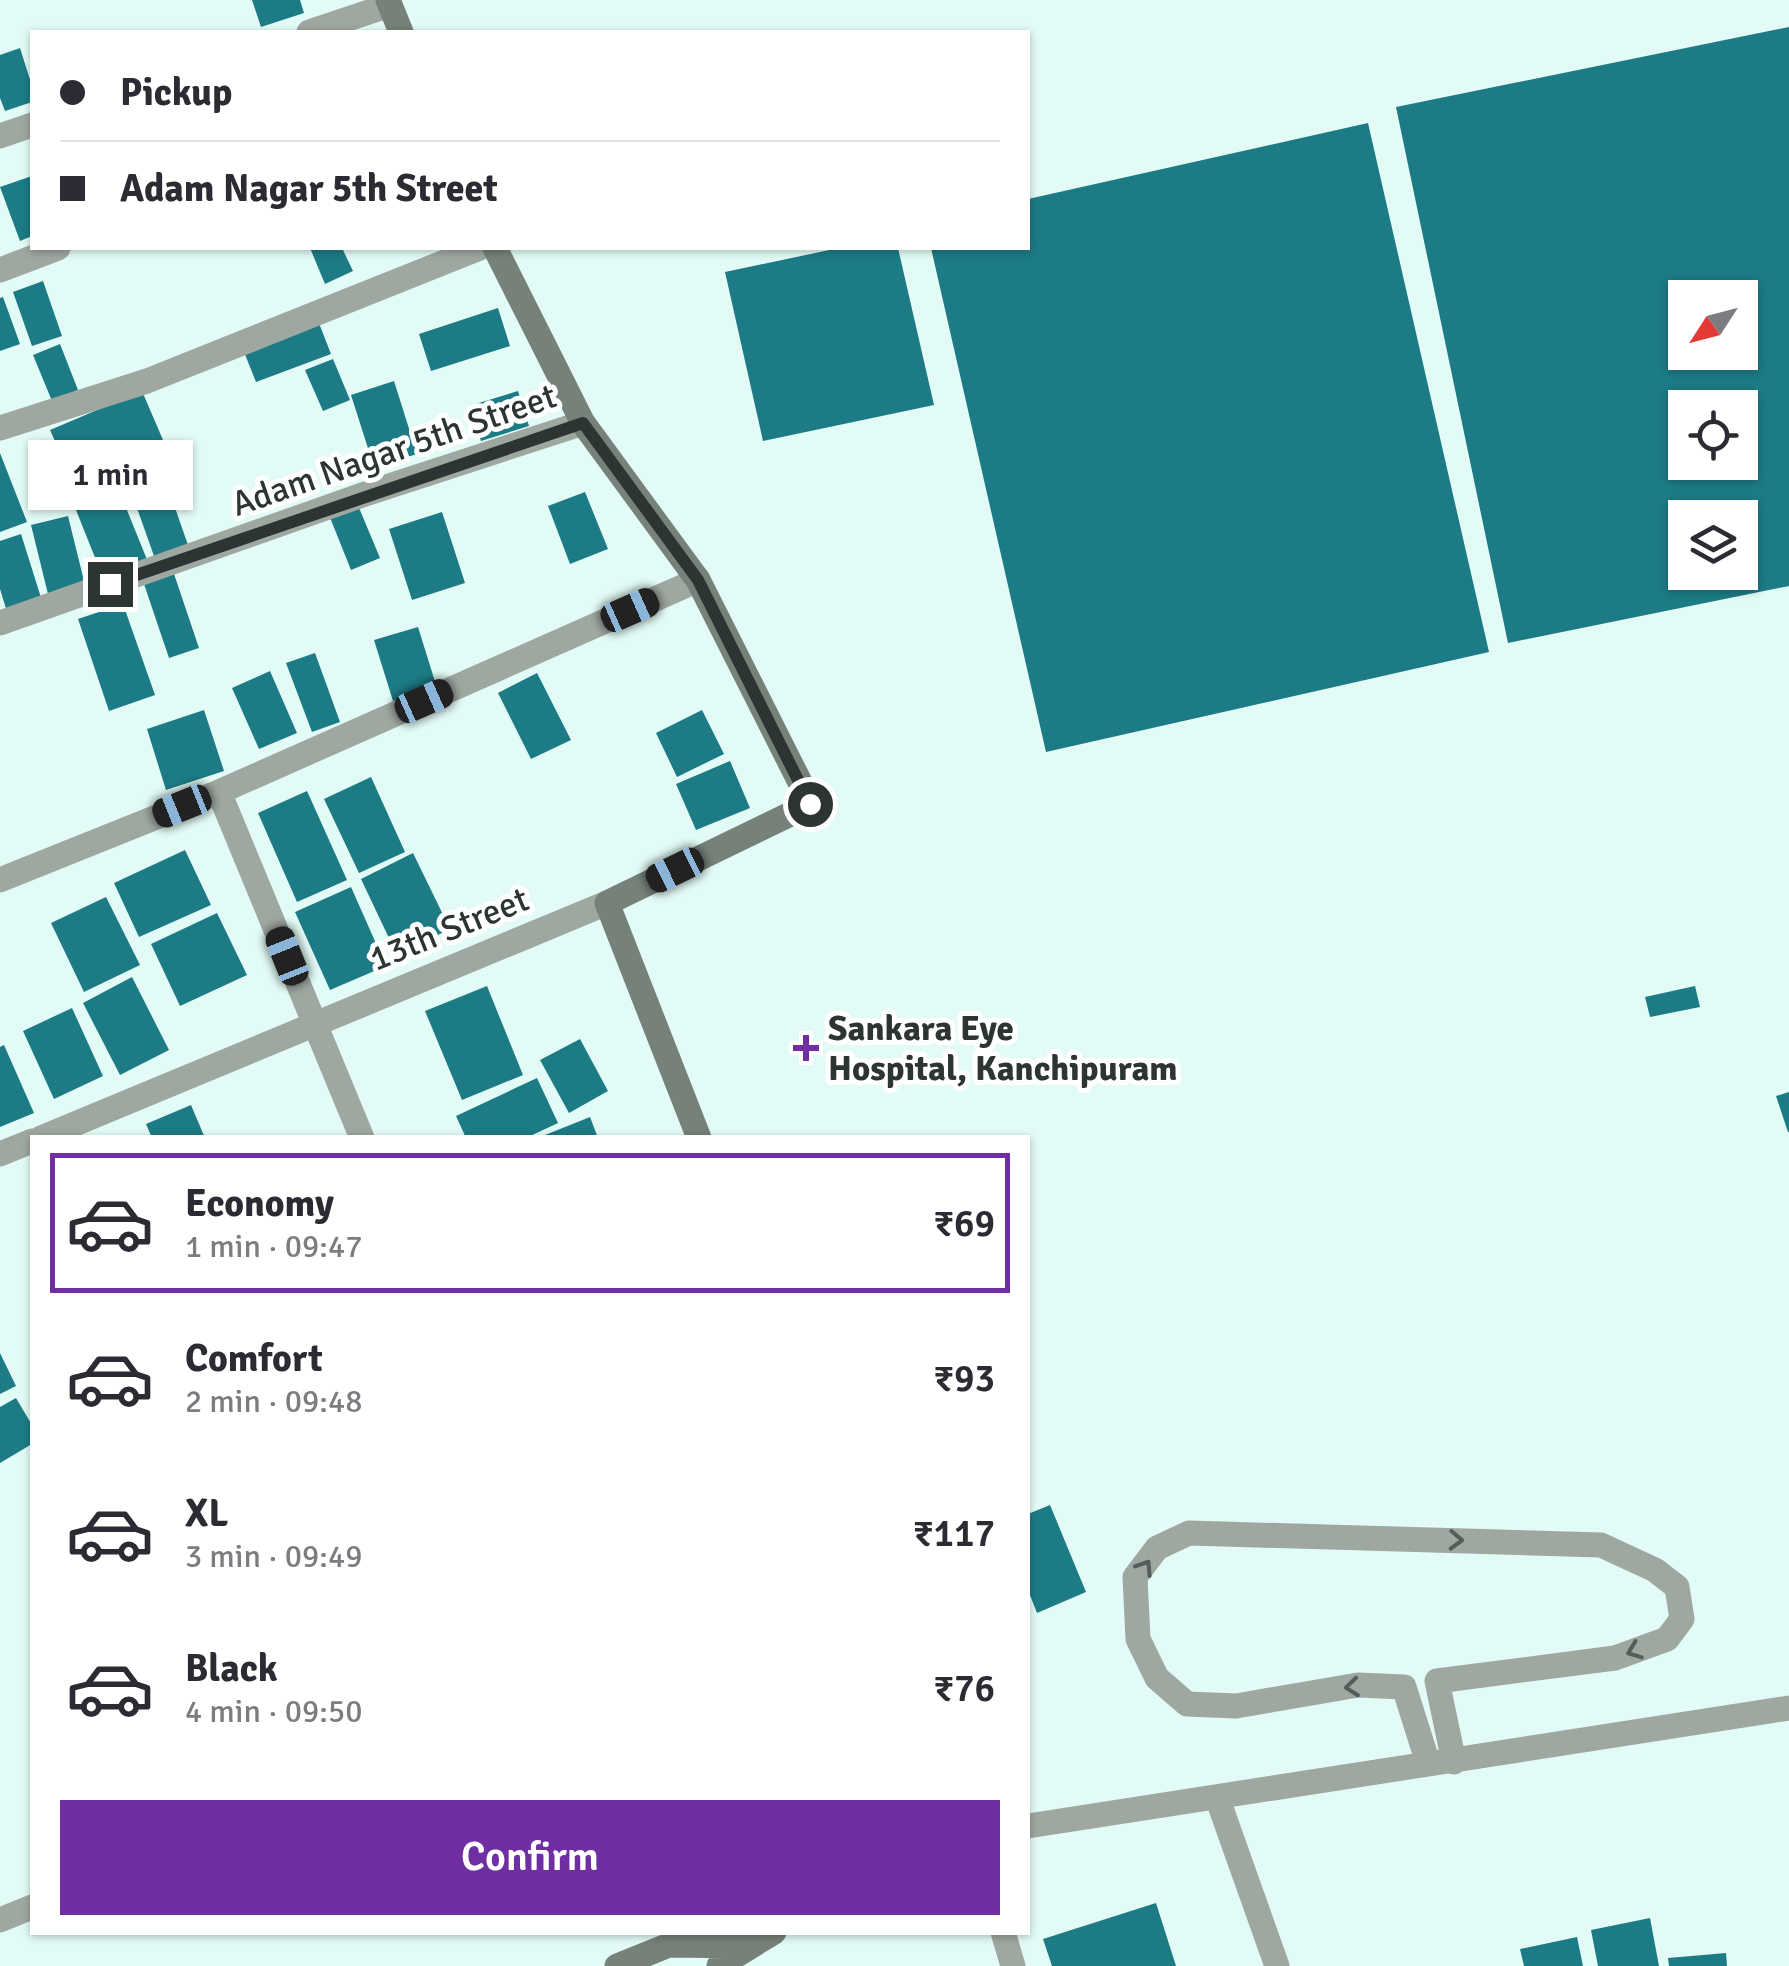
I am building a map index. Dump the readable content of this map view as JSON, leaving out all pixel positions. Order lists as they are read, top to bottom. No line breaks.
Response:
{"streets":{"street":["Adam Nagar 5th Street","13th Street"]},"places":{"health":["Sankara Eye Hospital, Kanchipuram"]},"north":"bottom left","page":{"banner":["Pickup","Adam Nagar 5th Street"],"bubble":"1 min","list":[{"name":"Economy","note":"1 min · 09:47","value":"₹69"},{"name":"Comfort","note":"2 min · 09:48","value":"₹93"},{"name":"XL","note":"3 min · 09:49","value":"₹117"},{"name":"Black","note":"4 min · 09:50","value":"₹76"}],"buttons":"Confirm"}}
